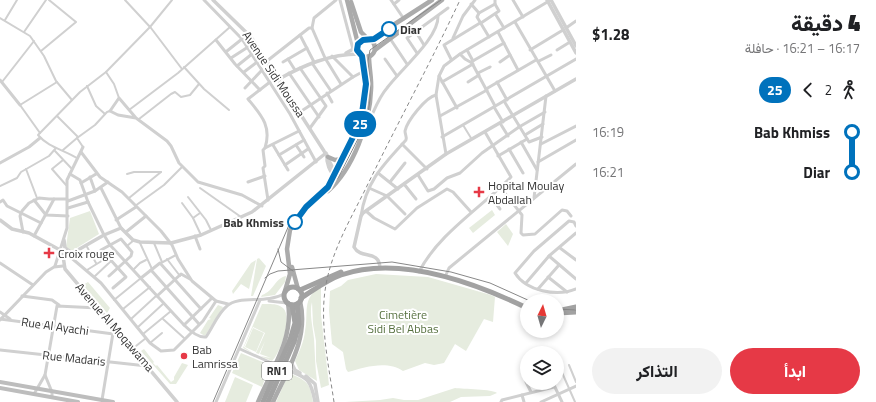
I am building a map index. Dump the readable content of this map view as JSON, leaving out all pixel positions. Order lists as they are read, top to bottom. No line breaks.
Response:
{"streets":{"highway":["RN1"],"street":["Avenue Sidi Moussa","Rue Al Ayachi","Avenue Al Moqawama","Rue Madaris"]},"crossings":[["Avenue Sidi Moussa","RN1"],["Rue Al Ayachi","Avenue Al Moqawama"],["Avenue Al Moqawama","Rue Madaris"]],"parks":["Cimetière Sidi Bel Abbas"],"places":{"other":["Diar","Bab Khmiss","Bab Lamrissa"],"health":["Hopital Moulay Abdallah","Croix rouge"]},"lines":["bus line 25"],"north":"top","page":{"heading":["4 دقيقة","16:17 – 16:21 · حافلة","$1.28"],"on_map":"25","legs":["2","25"],"list":[{"name":"Bab Khmiss","value":"16:19"},{"name":"Diar","value":"16:21"}],"buttons":["ابدأ","التذاكر"]}}
